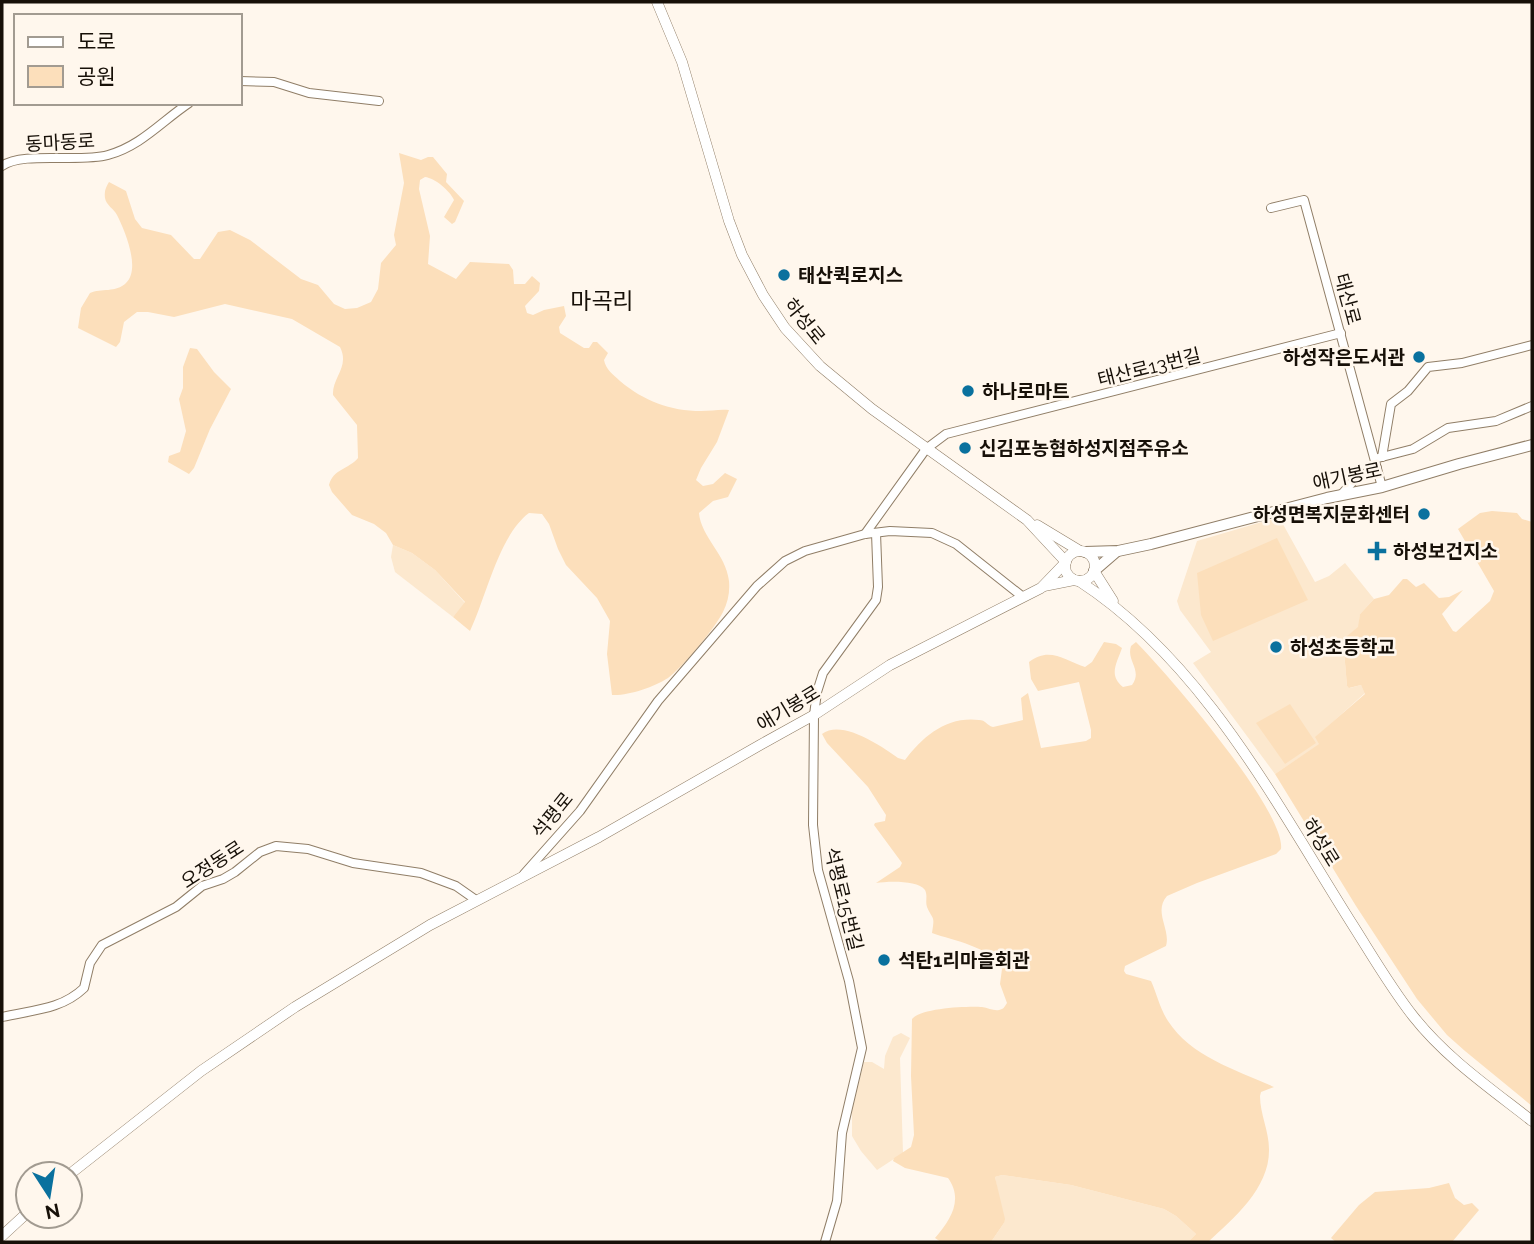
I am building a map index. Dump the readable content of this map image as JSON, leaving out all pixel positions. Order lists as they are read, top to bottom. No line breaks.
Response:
{"streets":{"main road":["애기봉로"],"street":["동마동로","태산로","하성로","태산로13번길","석평로","오정동로","석평로15번길"]},"crossings":[["태산로","태산로13번길"],["태산로","애기봉로"],["하성로","태산로13번길"],["하성로","애기봉로"],["애기봉로","석평로"],["애기봉로","석평로15번길"],["석평로","오정동로"],["석평로","석평로15번길"]],"districts":["마곡리"],"places":{"other":["태산퀵로지스","하성작은도서관","하나로마트","신김포농협하성지점주유소","하성면복지문화센터","하성초등학교","석탄1리마을회관"],"health":["하성보건지소"]},"legend":["도로","공원"],"north":"bottom"}
